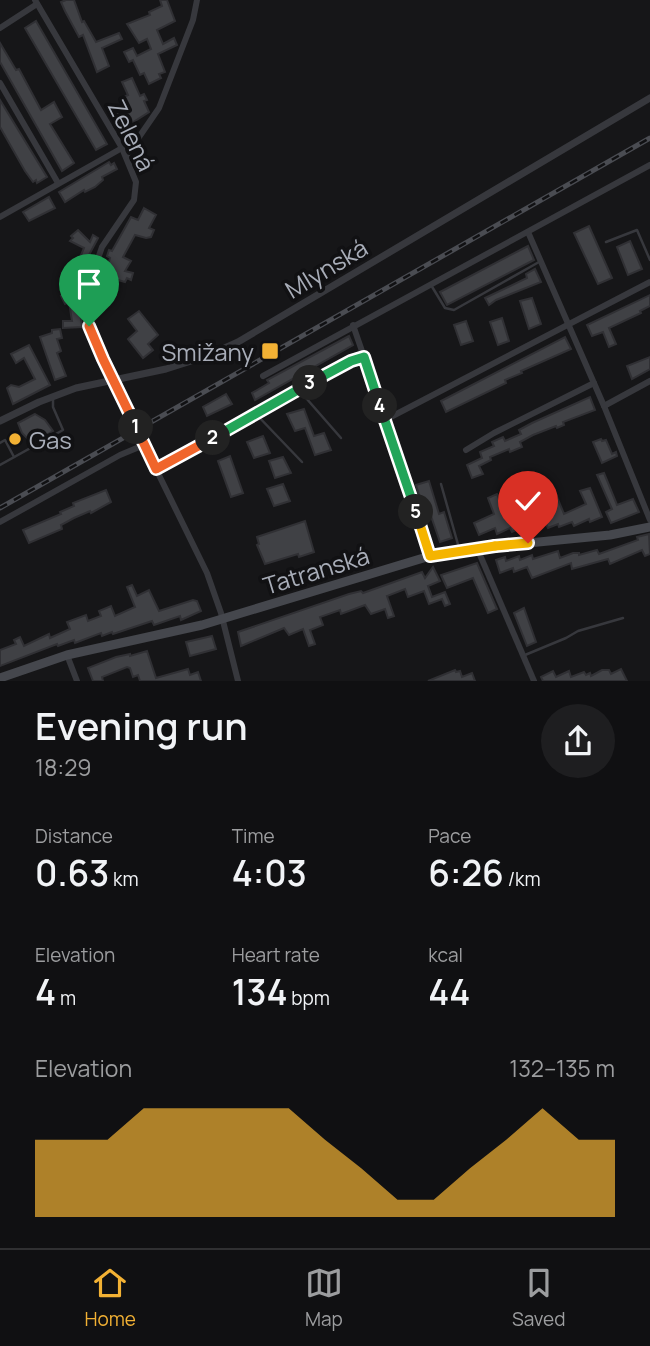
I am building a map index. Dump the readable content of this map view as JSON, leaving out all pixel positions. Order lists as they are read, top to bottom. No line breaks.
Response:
{"streets":{"main road":["Tatranská"],"street":["Zelená","Mlynská"]},"crossings":[["Zelená","Mlynská"],["Zelená","Tatranská"]],"places":{"transit":["Smižany"],"other":["Gas"]},"page":{"pins":["3","4","1","2","5"],"heading":["Evening run","18:29"],"stats":[["Distance","0.63 km"],["Time","4:03"],["Pace","6:26 /km"],["Elevation","4 m"],["Heart rate","134 bpm"],["kcal","44"]],"chart":["Elevation","132–135 m"],"tabs":["Home","Map","Saved"]}}
